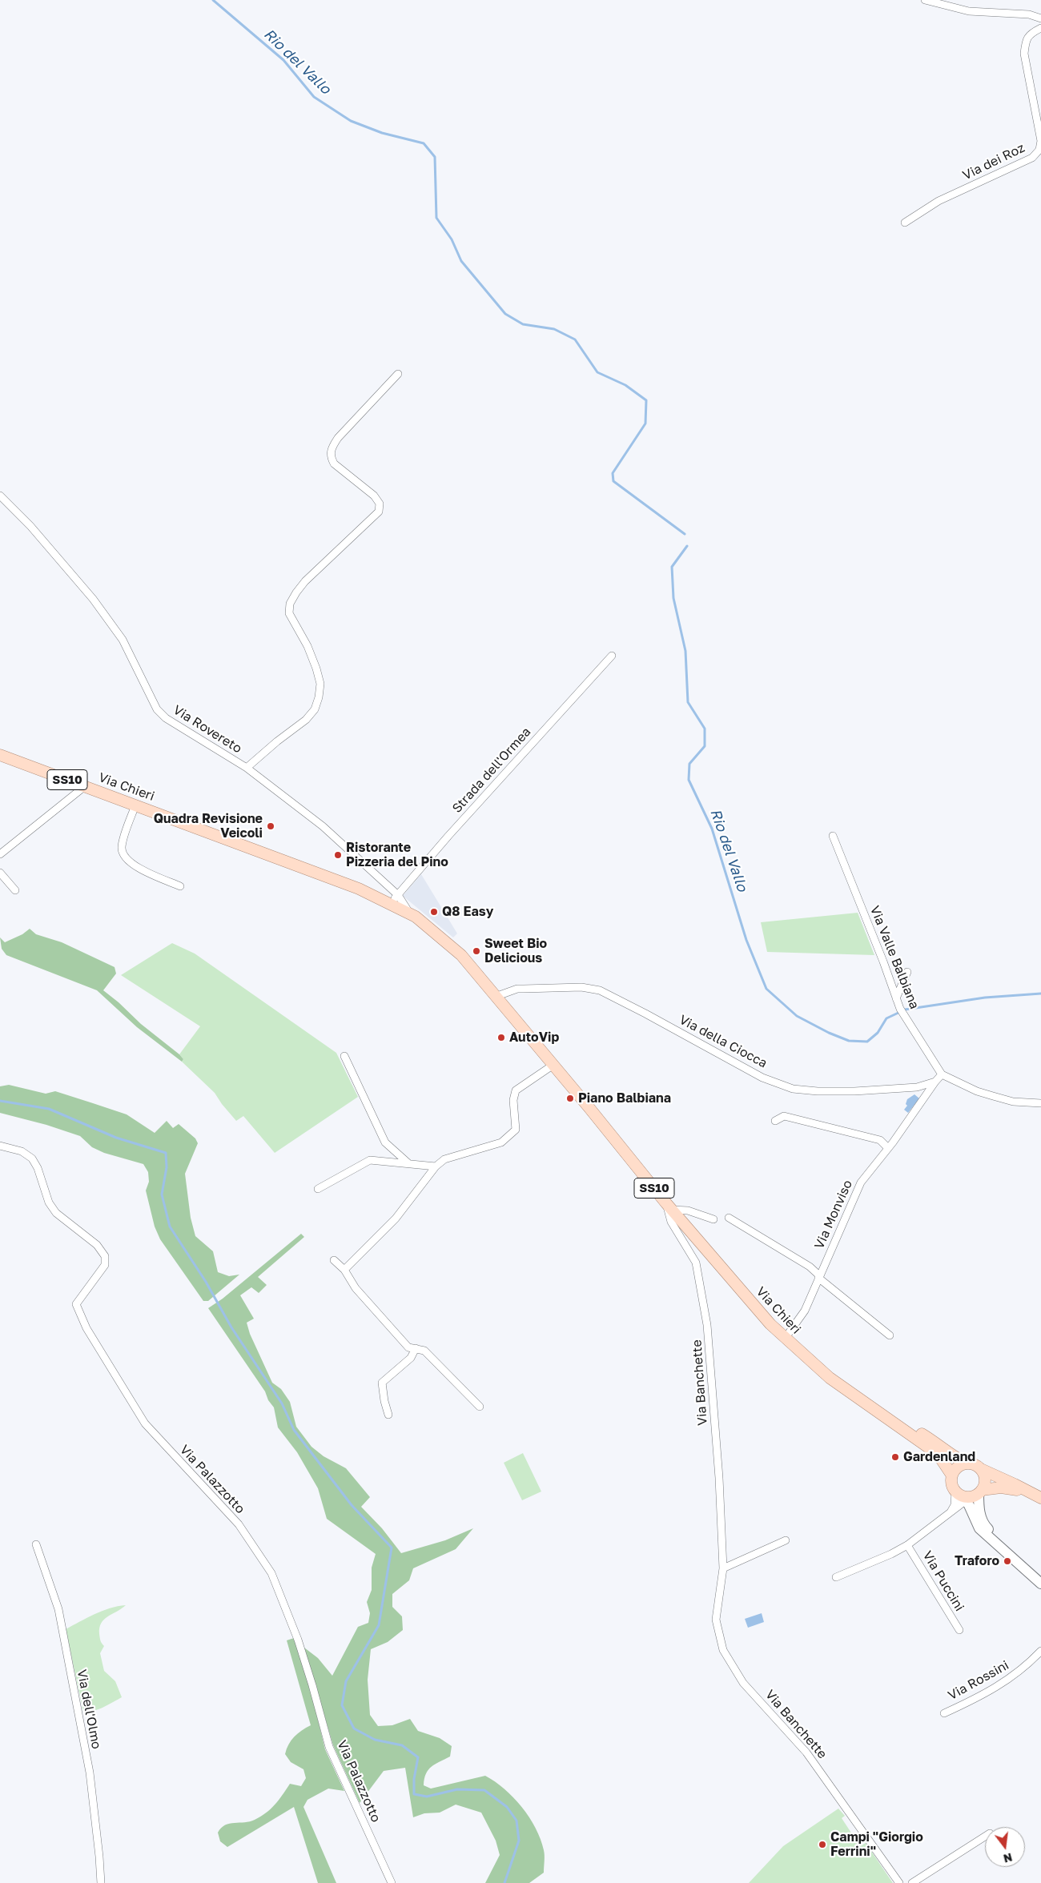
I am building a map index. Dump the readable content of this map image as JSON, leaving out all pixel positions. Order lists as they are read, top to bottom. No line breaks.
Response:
{"streets":{"main road":["SS10","Via Chieri"],"street":["Via dei Roz","Via Rovereto","Strada dell'Ormea","Via Valle Balbiana","Via della Ciocca","Via Monviso","Via Banchette","Via Palazzotto","Via Puccini","Via Rossini","Via dell'Olmo"]},"crossings":[["Via Rovereto","Strada dell'Ormea"],["Via Rovereto","Via Chieri"],["Strada dell'Ormea","Via Chieri"],["Via Chieri","Via della Ciocca"],["Via Chieri","Via Monviso"],["Via Chieri","Via Banchette"],["Via Chieri","Via Puccini"],["Via della Ciocca","Via Monviso"]],"water":["Rio del Vallo"],"places":["Quadra Revisione Veicoli","Ristorante Pizzeria del Pino","Q8 Easy","Sweet Bio Delicious","AutoVip","Piano Balbiana","Gardenland","Traforo","Campi \"Giorgio Ferrini\""],"north":"bottom"}
